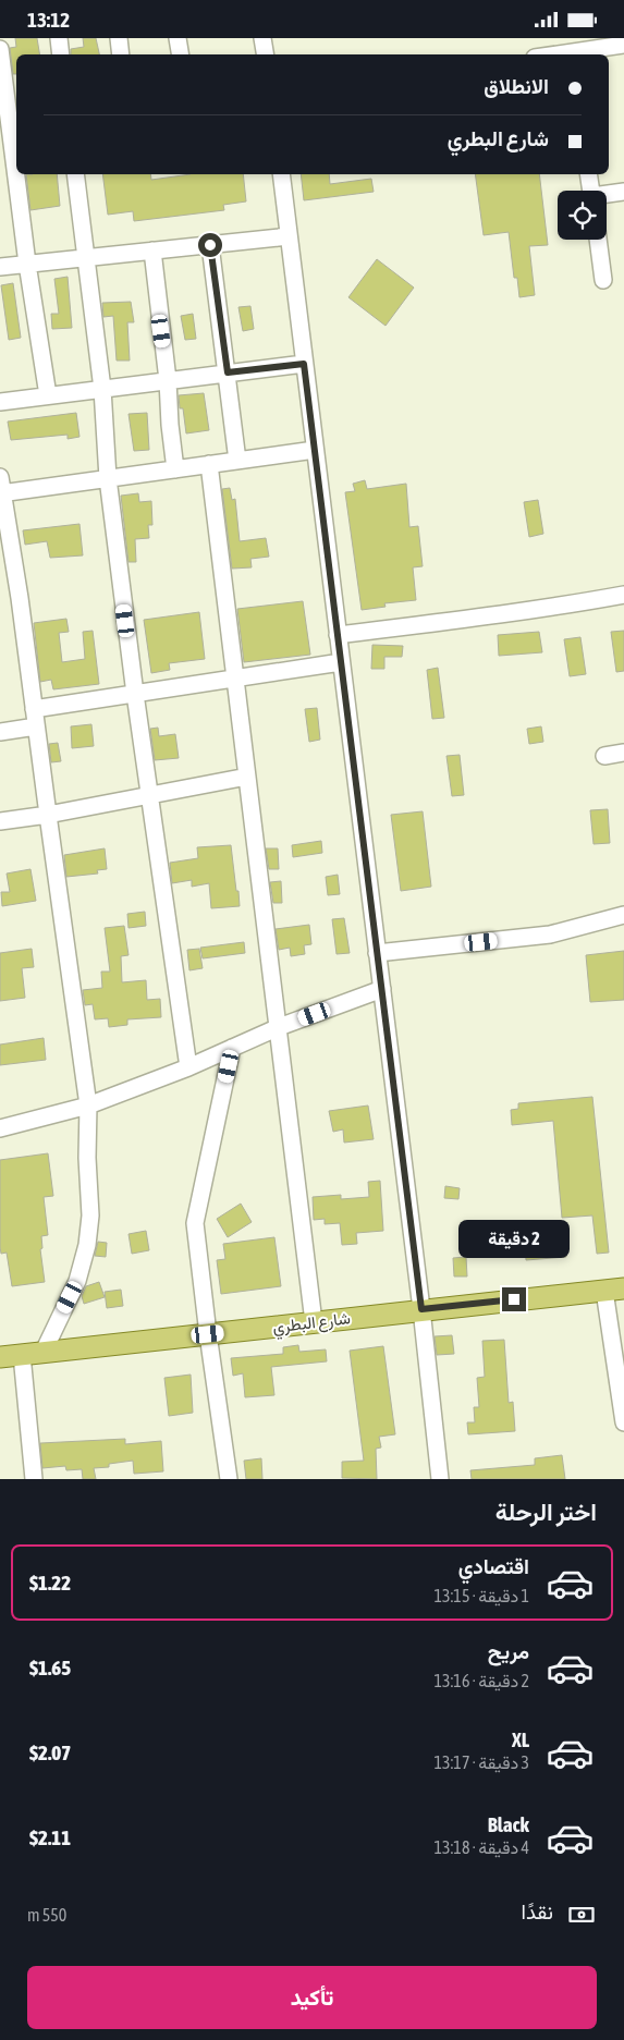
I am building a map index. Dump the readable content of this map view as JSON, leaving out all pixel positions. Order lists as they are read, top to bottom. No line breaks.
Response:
{"streets":{"main road":["شارع البطري"]},"page":{"status":"13:12","banner":["الانطلاق","شارع البطري"],"bubble":"2 دقيقة","heading":"اختر الرحلة","list":[{"name":"اقتصادي","note":"1 دقيقة · 13:15","value":"$1.22"},{"name":"مريح","note":"2 دقيقة · 13:16","value":"$1.65"},{"name":"XL","note":"3 دقيقة · 13:17","value":"$2.07"},{"name":"Black","note":"4 دقيقة · 13:18","value":"$2.11"}],"pay":["نقدًا","550 m"],"buttons":"تأكيد"}}
